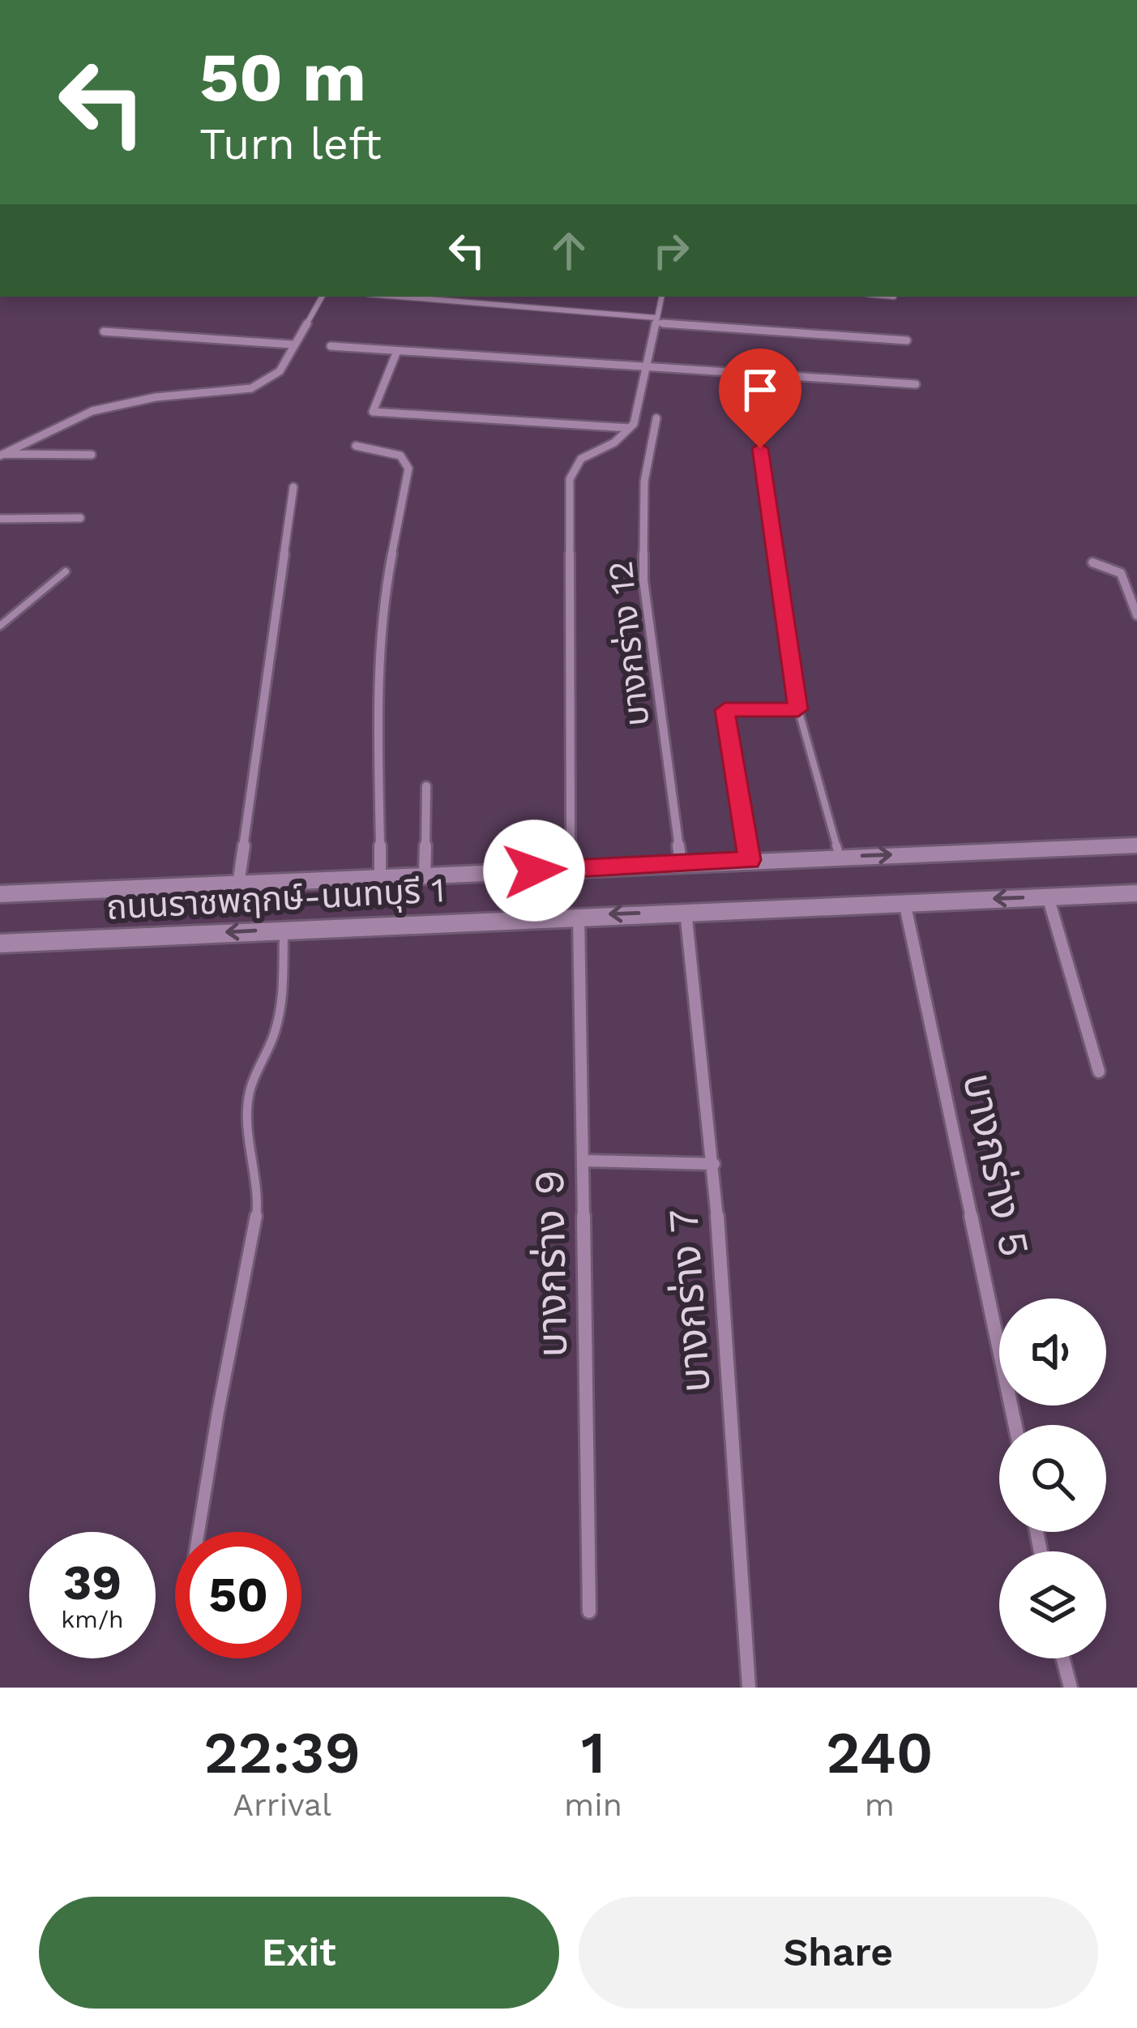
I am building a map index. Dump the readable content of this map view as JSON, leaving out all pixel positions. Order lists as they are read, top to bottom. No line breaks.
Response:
{"streets":{"main road":["ถนนราชพฤกษ์-นนทบุรี 1"],"street":["บางกร่าง 12","บางกร่าง 5","บางกร่าง 9","บางกร่าง 7"]},"crossings":[["บางกร่าง 12","ถนนราชพฤกษ์-นนทบุรี 1"],["ถนนราชพฤกษ์-นนทบุรี 1","บางกร่าง 5"],["ถนนราชพฤกษ์-นนทบุรี 1","บางกร่าง 9"],["ถนนราชพฤกษ์-นนทบุรี 1","บางกร่าง 7"]],"page":{"turn":["50 m","Turn left"],"speed":"39 km/h","limit":"50","eta":["22:39","Arrival","1","min","240","m"],"buttons":["Exit","Share"]}}
